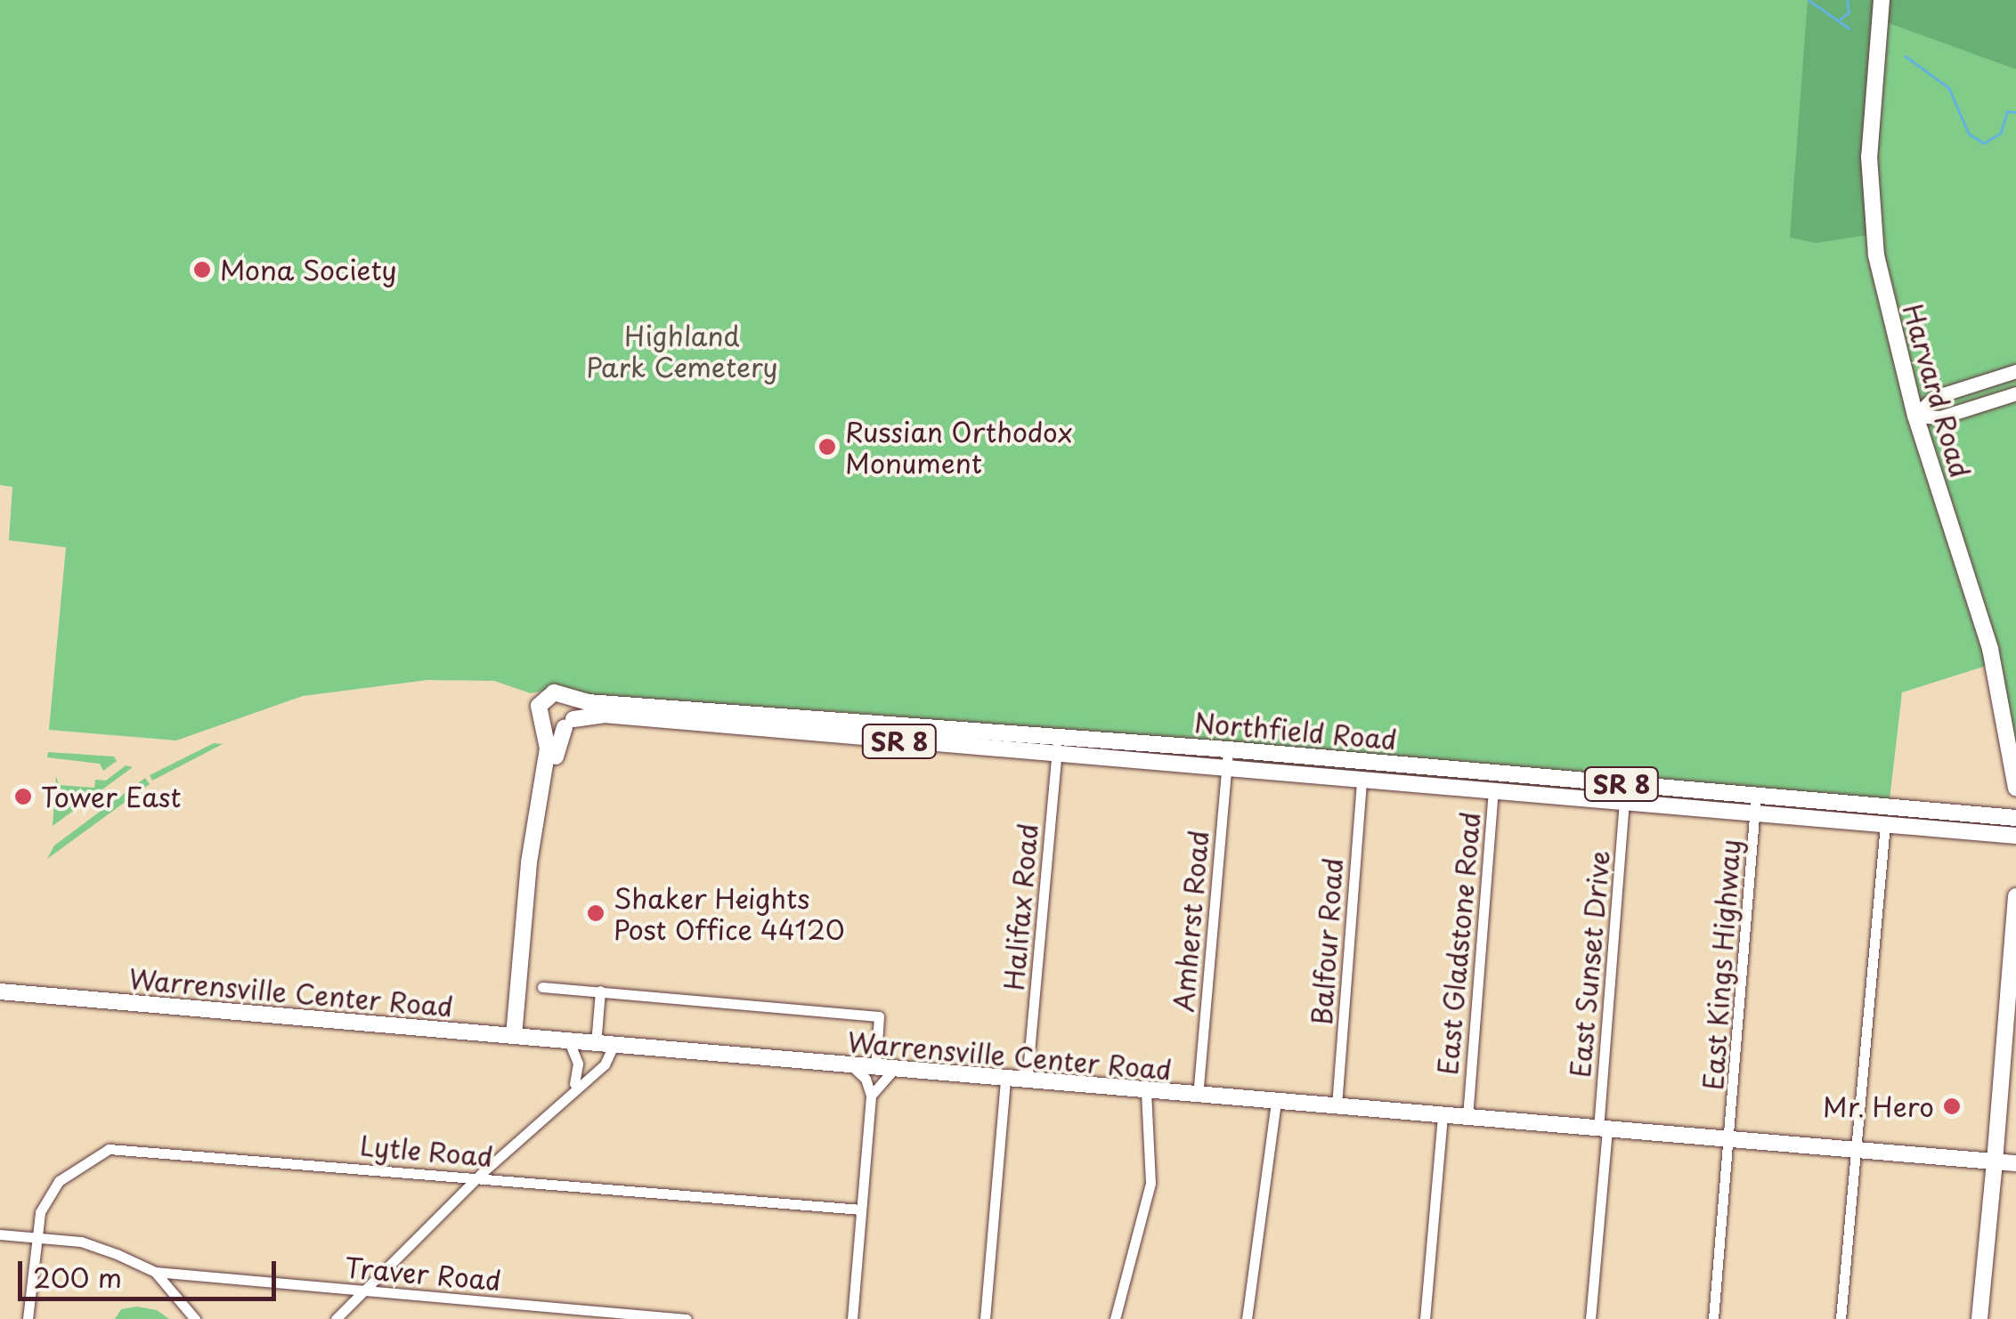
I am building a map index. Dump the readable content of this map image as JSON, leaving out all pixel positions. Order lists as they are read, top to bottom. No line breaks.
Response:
{"streets":{"main road":["Harvard Road","Northfield Road","SR 8","Warrensville Center Road"],"street":["Halifax Road","Amherst Road","Balfour Road","East Gladstone Road","East Sunset Drive","East Kings Highway","Lytle Road","Traver Road"]},"crossings":[["Northfield Road","SR 8"],["Northfield Road","Halifax Road"],["Northfield Road","Amherst Road"],["Northfield Road","Balfour Road"],["Northfield Road","East Gladstone Road"],["Northfield Road","East Sunset Drive"],["Northfield Road","East Kings Highway"],["SR 8","Warrensville Center Road"],["Halifax Road","Warrensville Center Road"],["Amherst Road","Warrensville Center Road"],["Balfour Road","Warrensville Center Road"],["East Gladstone Road","Warrensville Center Road"],["East Sunset Drive","Warrensville Center Road"],["East Kings Highway","Warrensville Center Road"]],"parks":["Highland Park Cemetery"],"places":["Mona Society","Russian Orthodox Monument","Tower East","Shaker Heights Post Office 44120","Mr. Hero"],"scale_bar":"200 m"}
